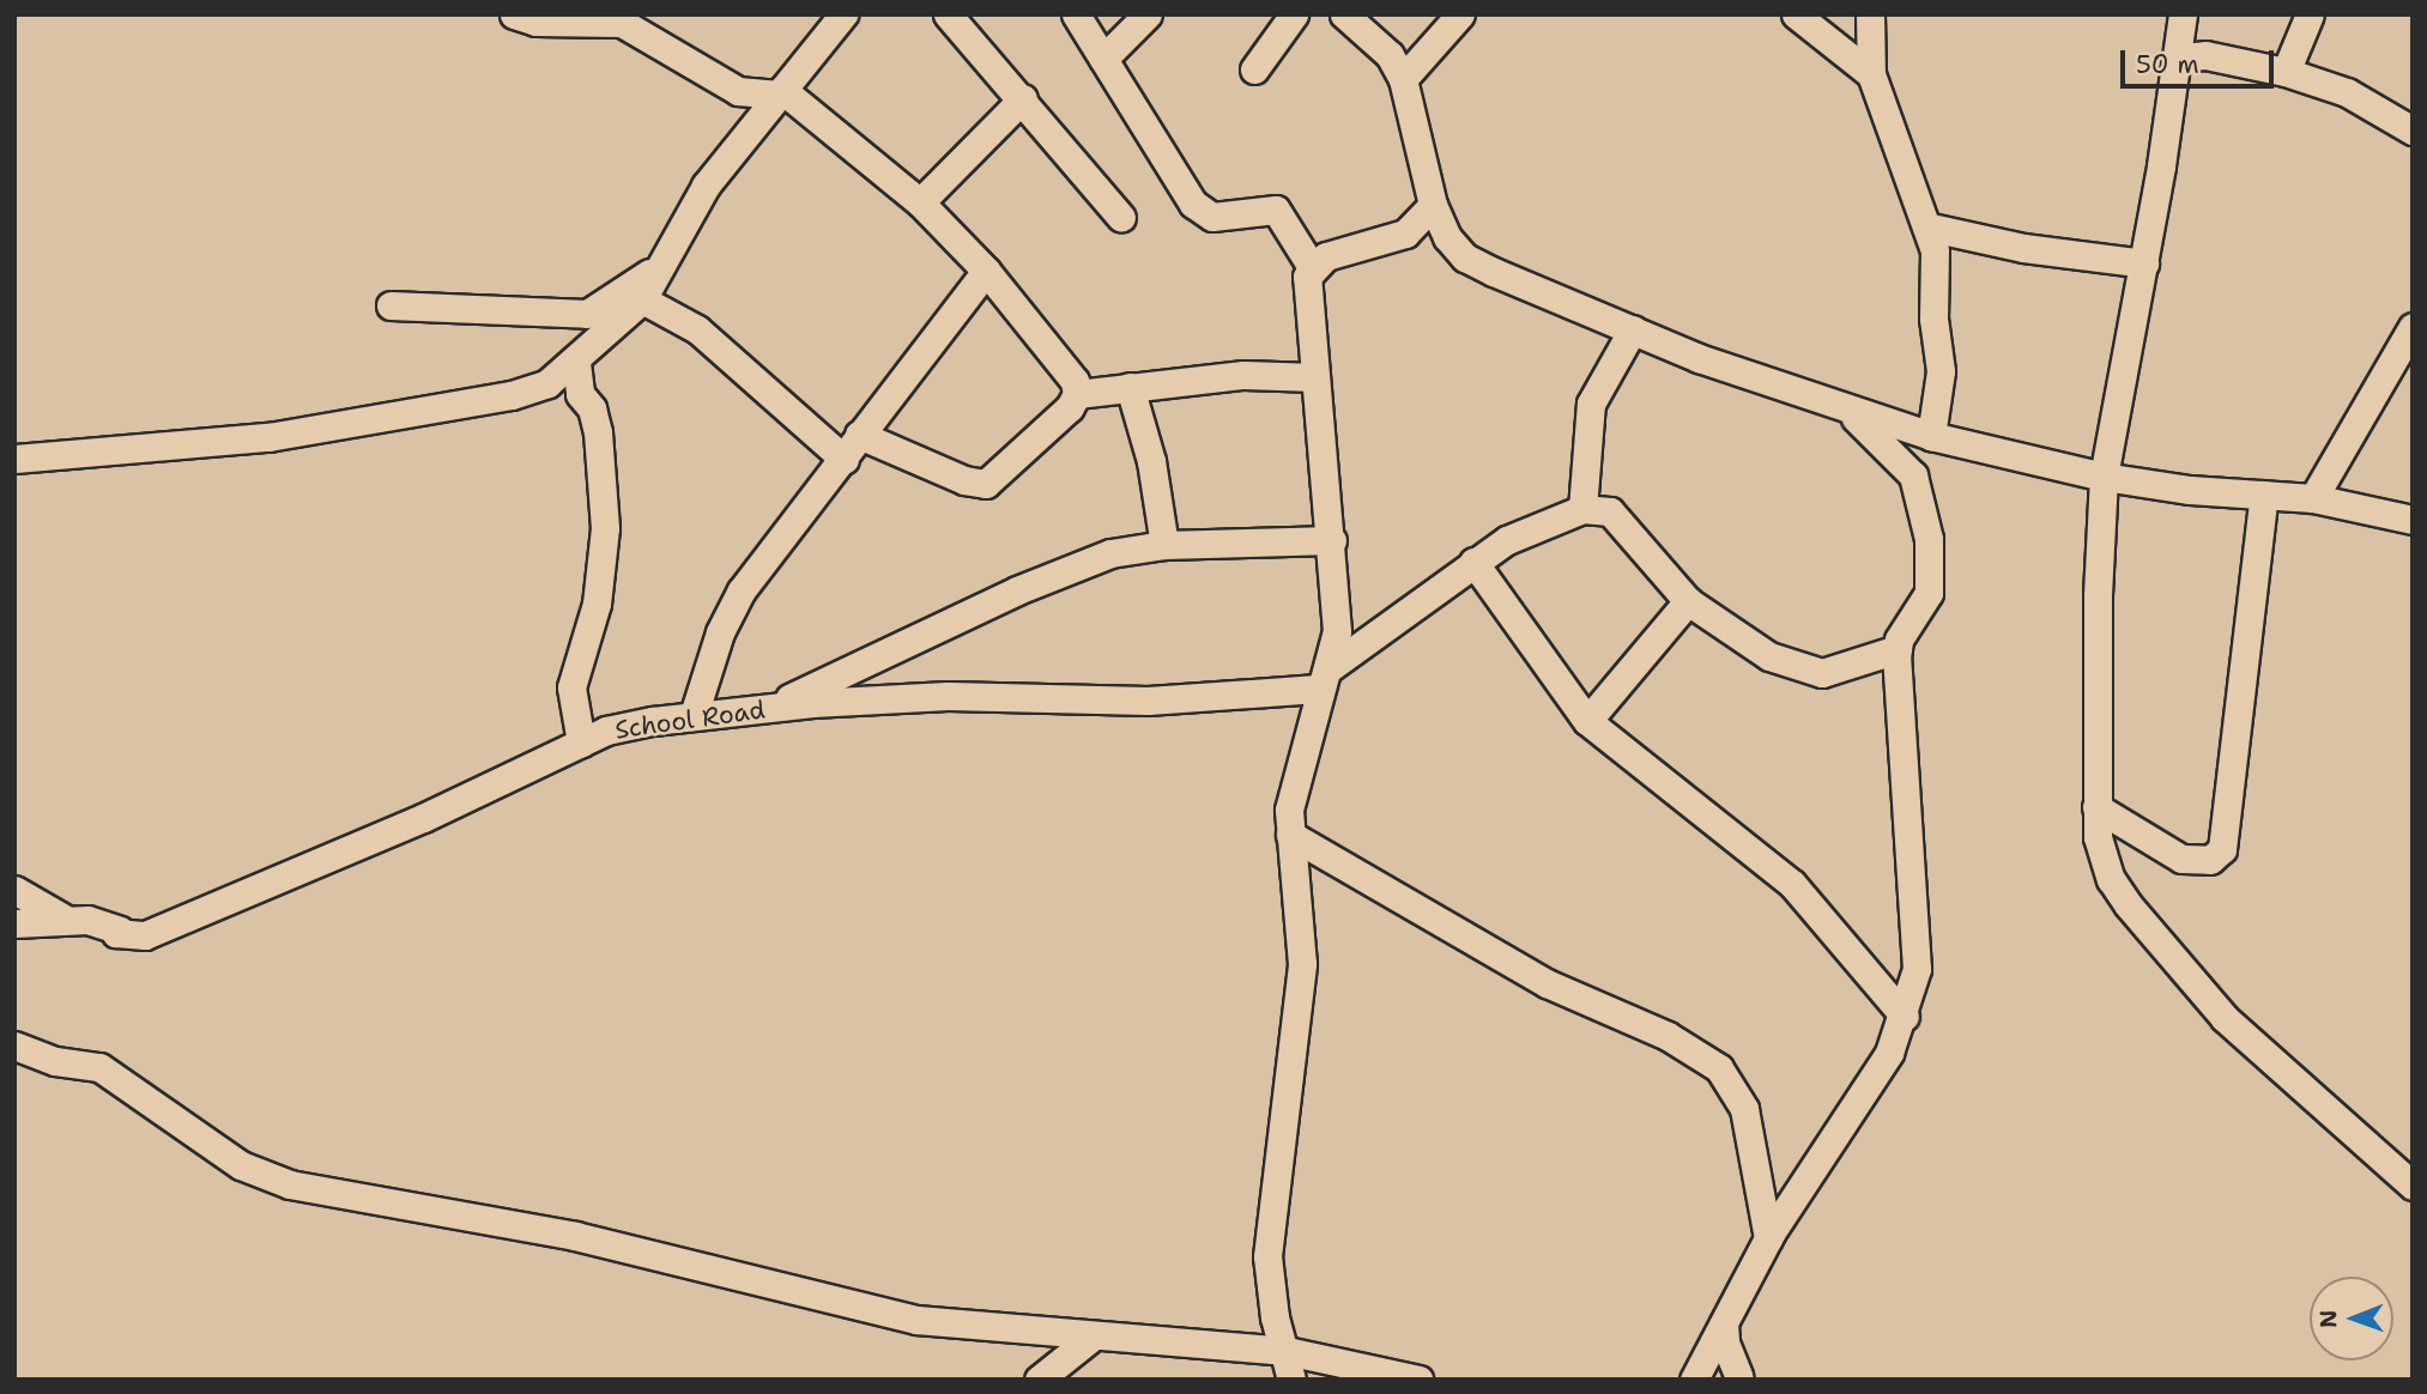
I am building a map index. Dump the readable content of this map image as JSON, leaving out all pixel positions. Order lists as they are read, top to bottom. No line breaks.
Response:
{"streets":{"street":["School Road"]},"scale_bar":"50 m","north":"left"}
